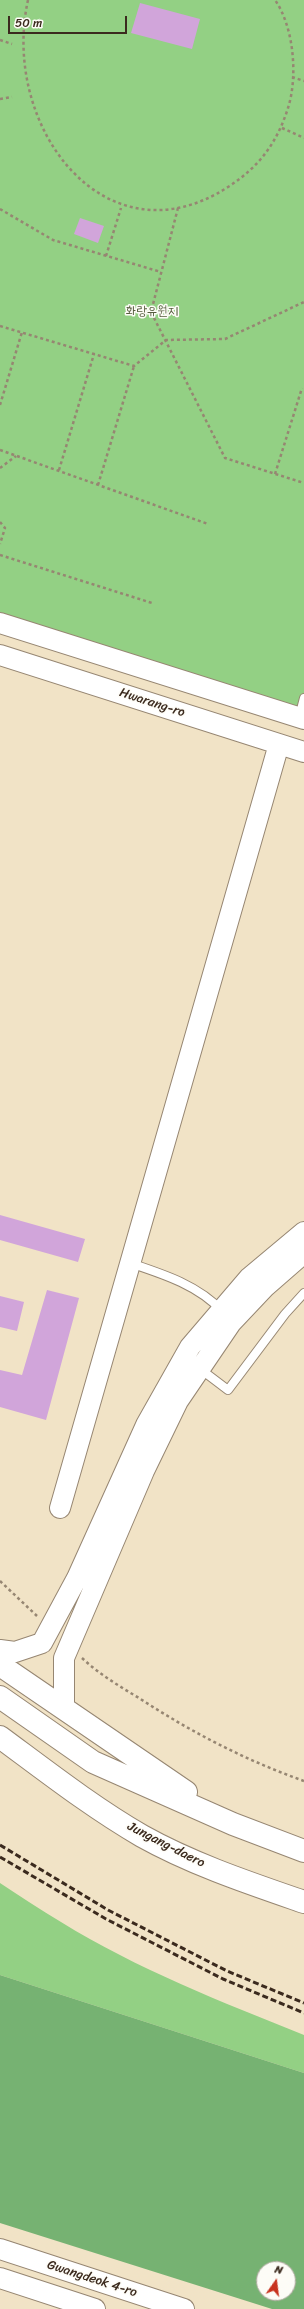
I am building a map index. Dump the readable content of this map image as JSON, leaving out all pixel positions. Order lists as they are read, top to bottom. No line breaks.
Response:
{"streets":{"main road":["Jungang-daero"],"street":["Hwarang-ro","Gwangdeok 4-ro"]},"parks":["화랑유원지"],"scale_bar":"50 m","north":"top"}
